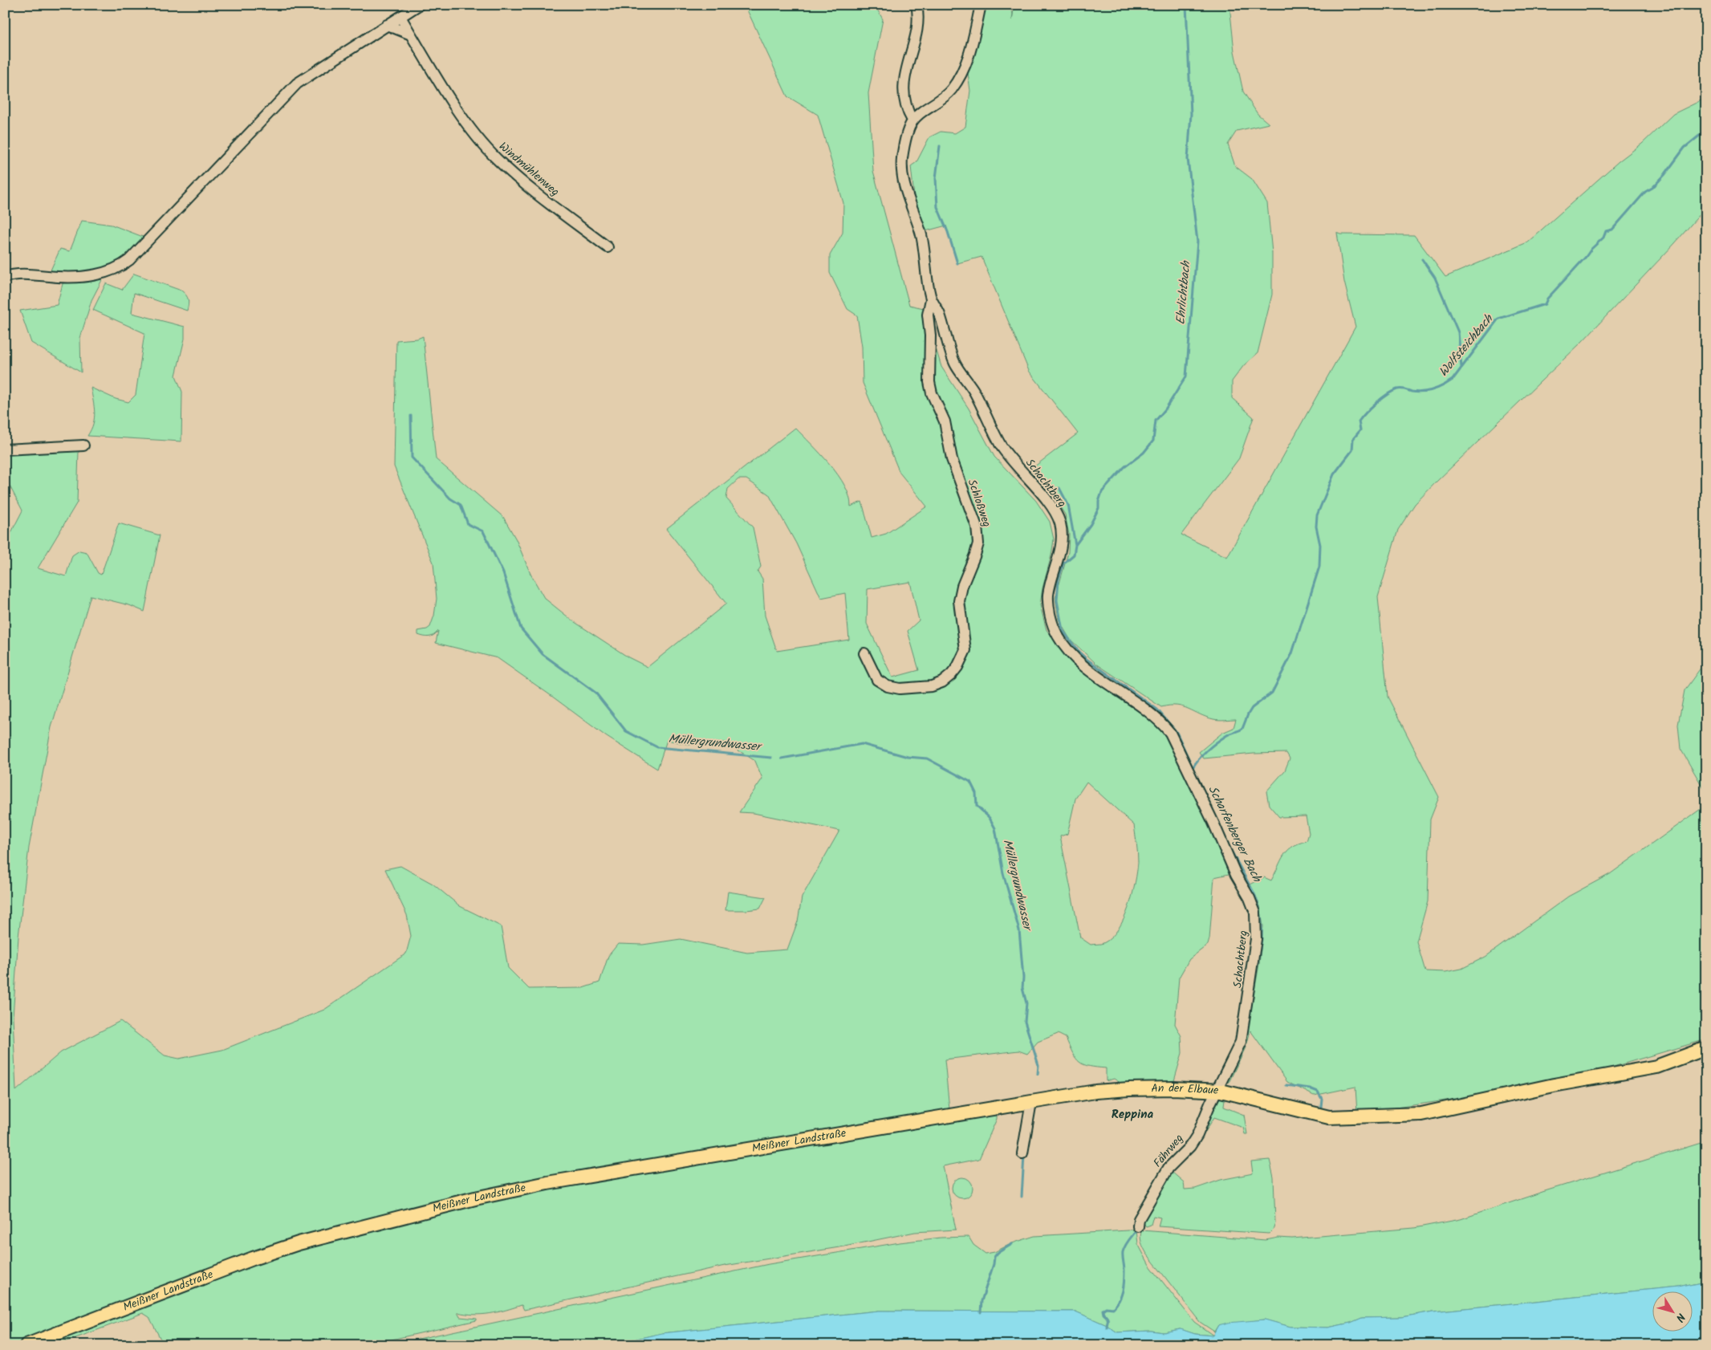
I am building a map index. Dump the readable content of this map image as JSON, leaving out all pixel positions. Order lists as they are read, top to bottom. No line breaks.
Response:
{"streets":{"main road":["An der Elbaue","Meißner Landstraße"],"street":["Windmühlenweg","Schachtberg","Schloßweg","Fährweg"]},"crossings":[["Schachtberg","Schloßweg"],["Schachtberg","An der Elbaue"],["Schachtberg","Fährweg"],["An der Elbaue","Meißner Landstraße"],["An der Elbaue","Fährweg"]],"districts":["Reppina"],"water":["Ehrlichtbach","Wolfsteichbach","Müllergrundwasser","Scharfenberger Bach"],"north":"bottom right"}
